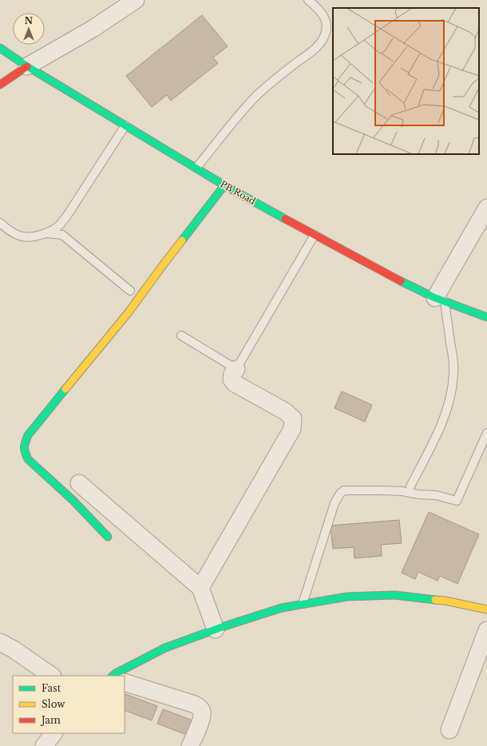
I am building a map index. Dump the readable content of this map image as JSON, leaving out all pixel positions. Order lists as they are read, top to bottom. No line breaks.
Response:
{"streets":{"street":["PB Road"]},"legend":["Fast","Slow","Jam"],"north":"top"}
